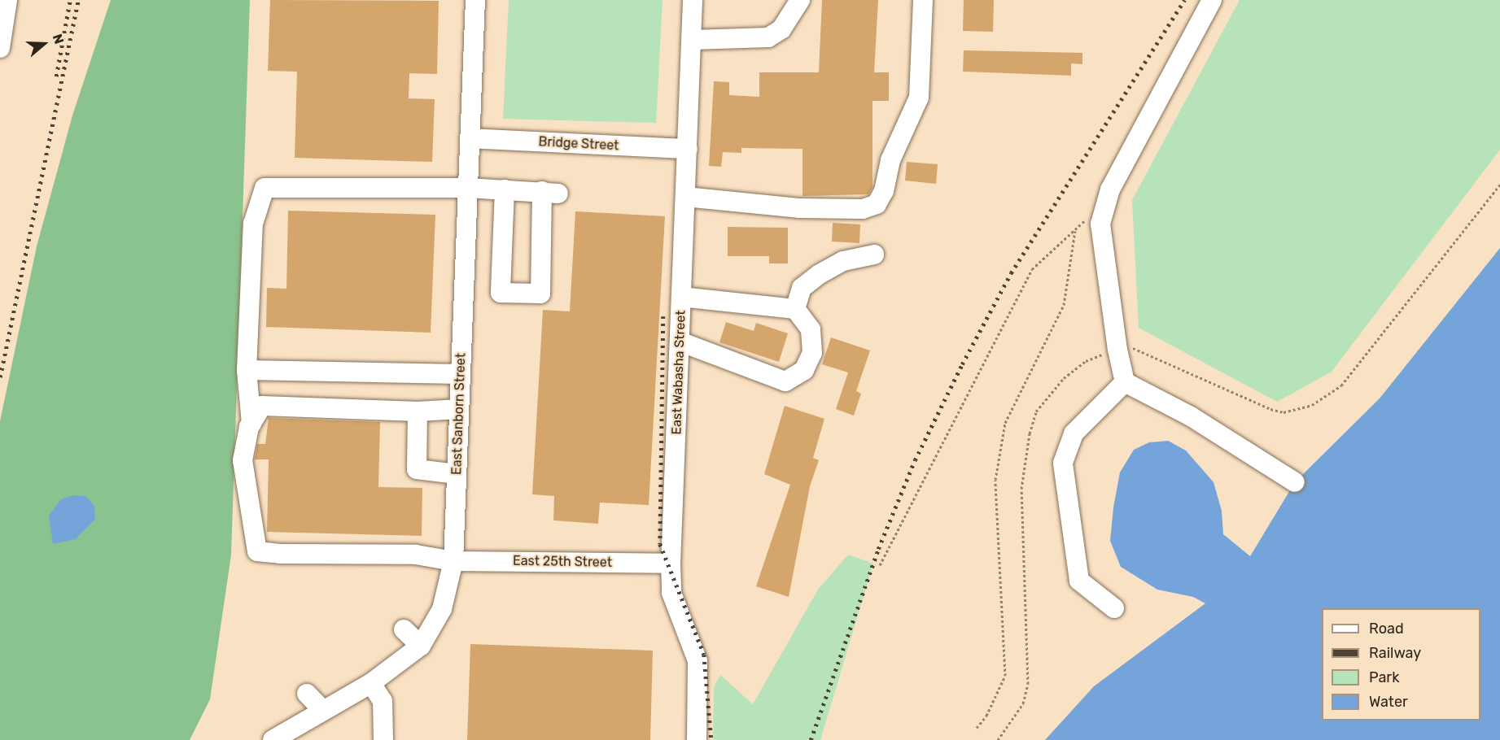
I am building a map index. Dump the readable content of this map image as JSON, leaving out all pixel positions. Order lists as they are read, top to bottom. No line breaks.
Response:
{"streets":{"street":["Bridge Street","East Wabasha Street","East Sanborn Street","East 25th Street"]},"crossings":[["Bridge Street","East Wabasha Street"],["Bridge Street","East Sanborn Street"],["East Wabasha Street","East 25th Street"],["East Sanborn Street","East 25th Street"]],"legend":["Road","Railway","Park","Water"],"north":"right"}
